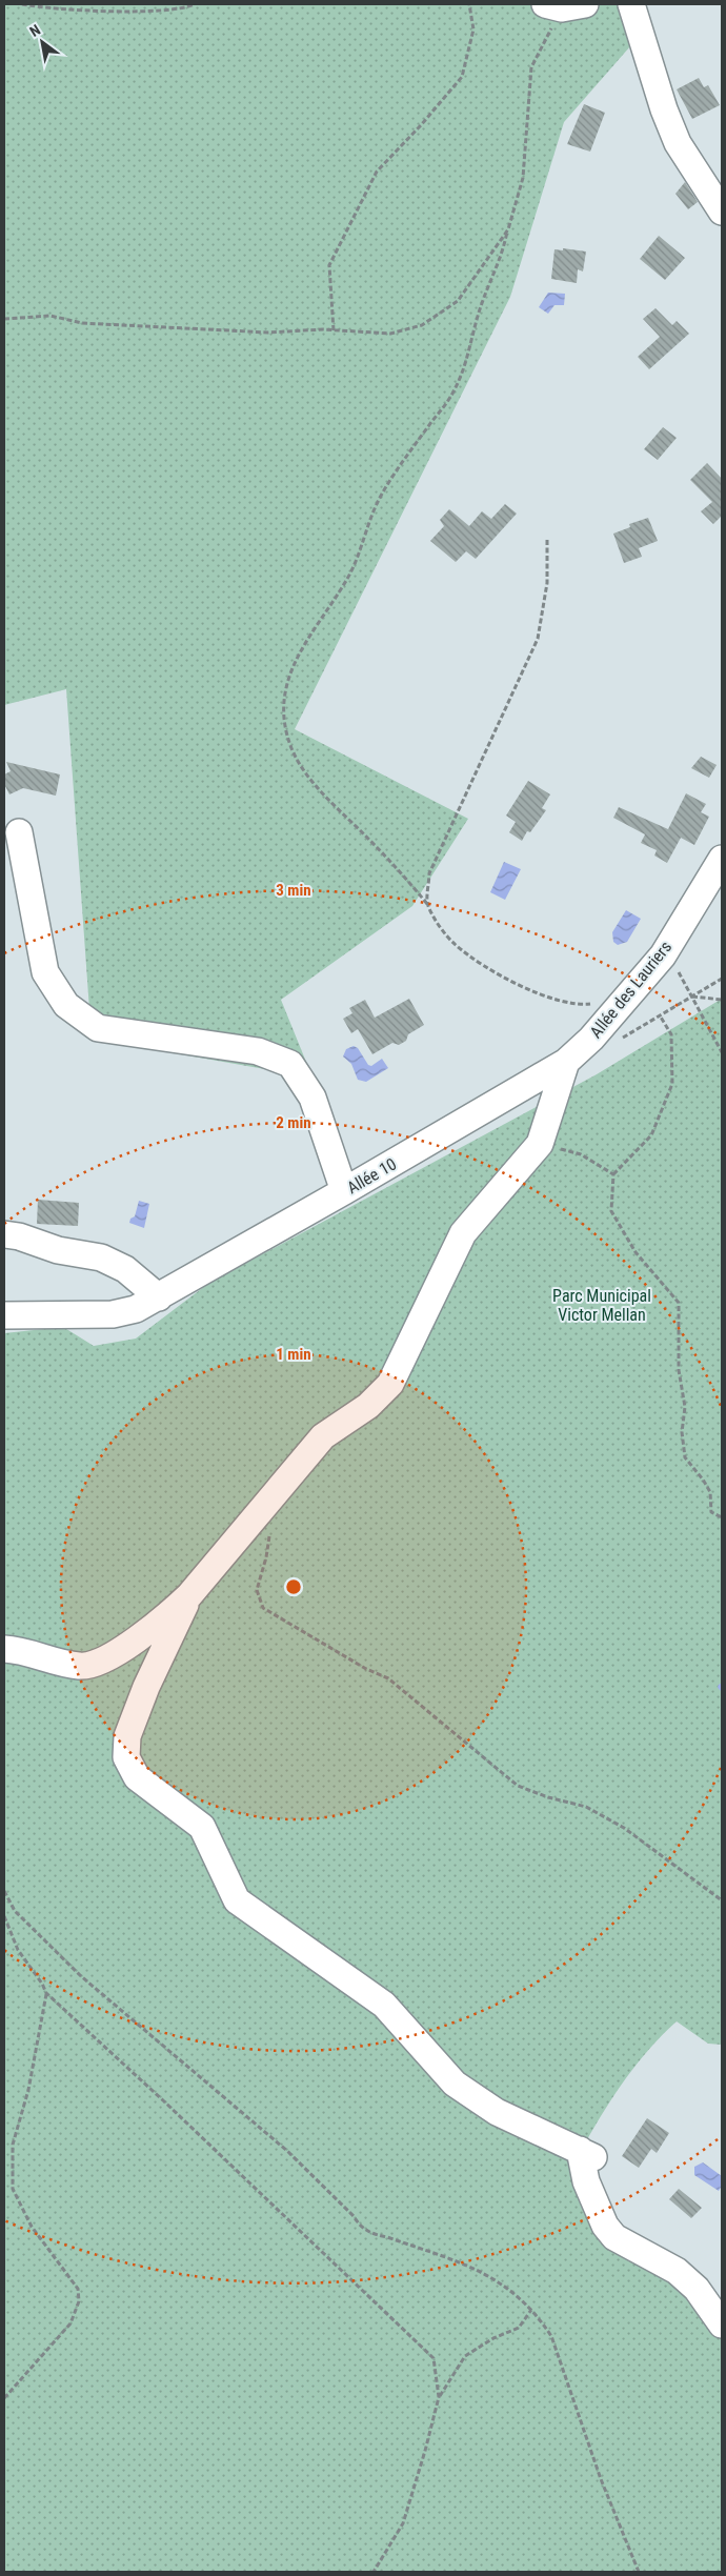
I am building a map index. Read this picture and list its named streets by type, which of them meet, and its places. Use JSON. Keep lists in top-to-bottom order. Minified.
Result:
{"streets":{"street":["Allée des Lauriers","Allée 10"]},"crossings":[["Allée des Lauriers","Allée 10"]],"parks":["Parc Municipal Victor Mellan"],"north":"top left","rings":["3 min","2 min","1 min"]}
